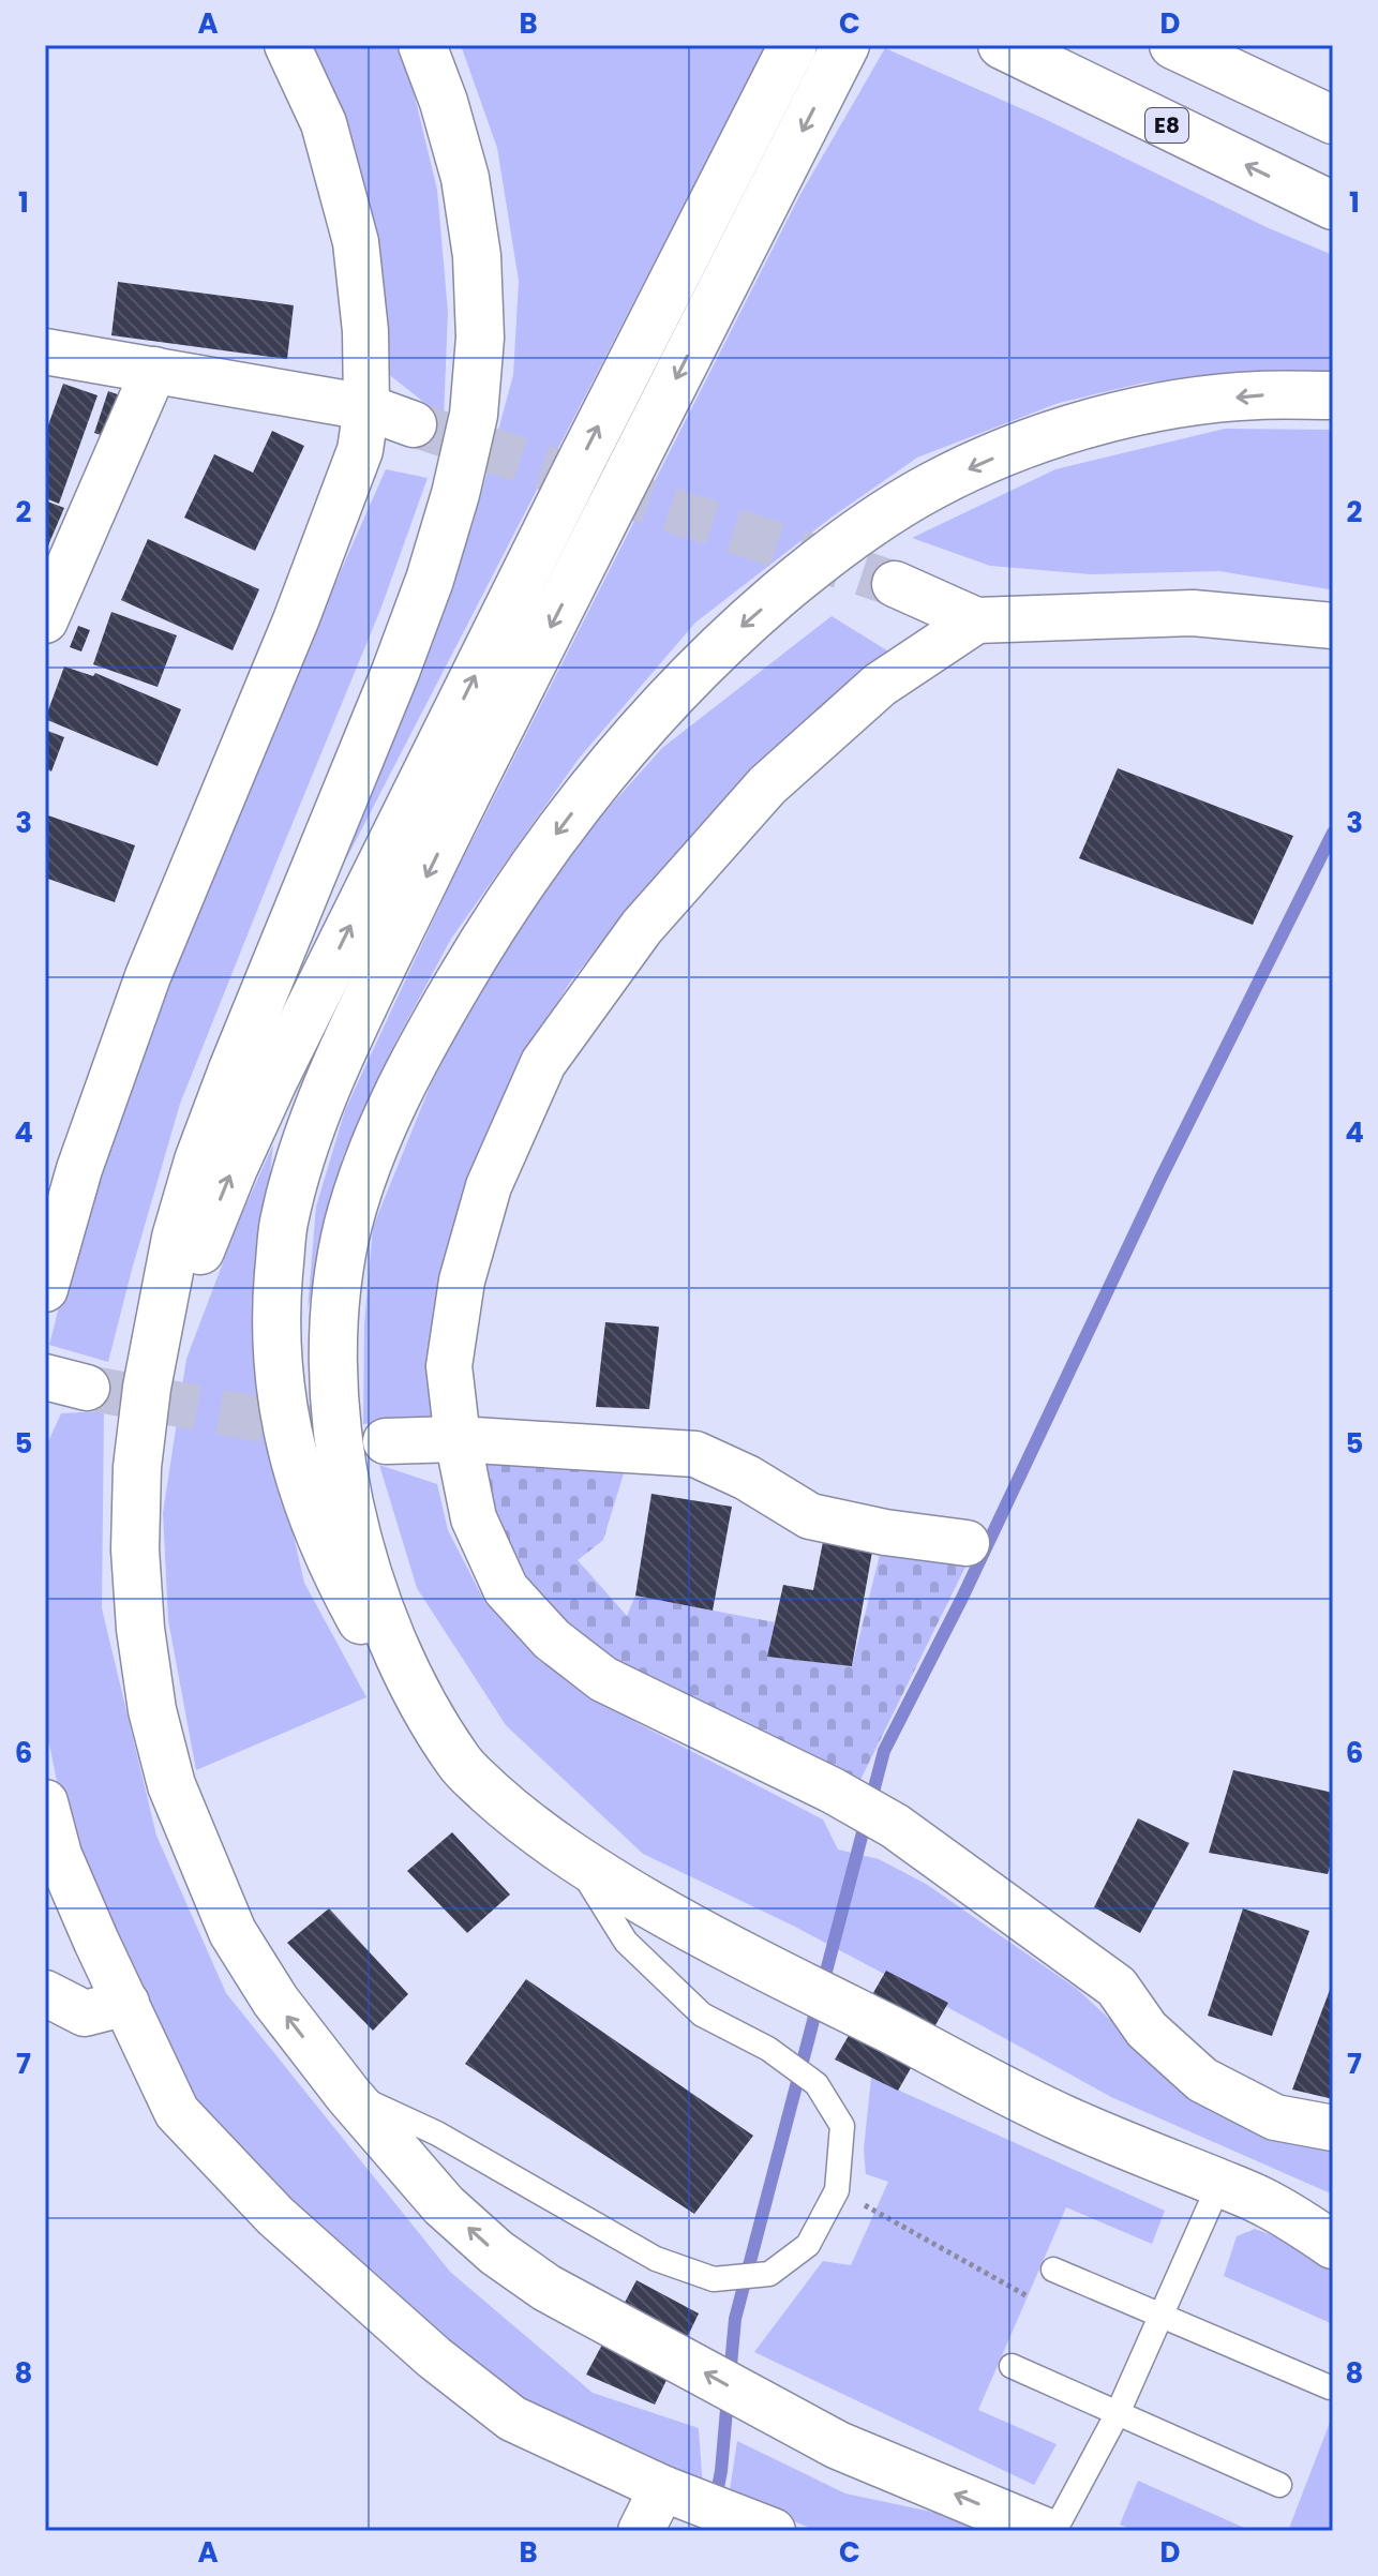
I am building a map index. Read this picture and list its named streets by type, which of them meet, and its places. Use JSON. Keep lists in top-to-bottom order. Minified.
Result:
{"streets":{"highway":["E8"]},"grid":{"columns":["A","B","C","D"],"rows":["1","2","3","4","5","6","7","8"]}}
